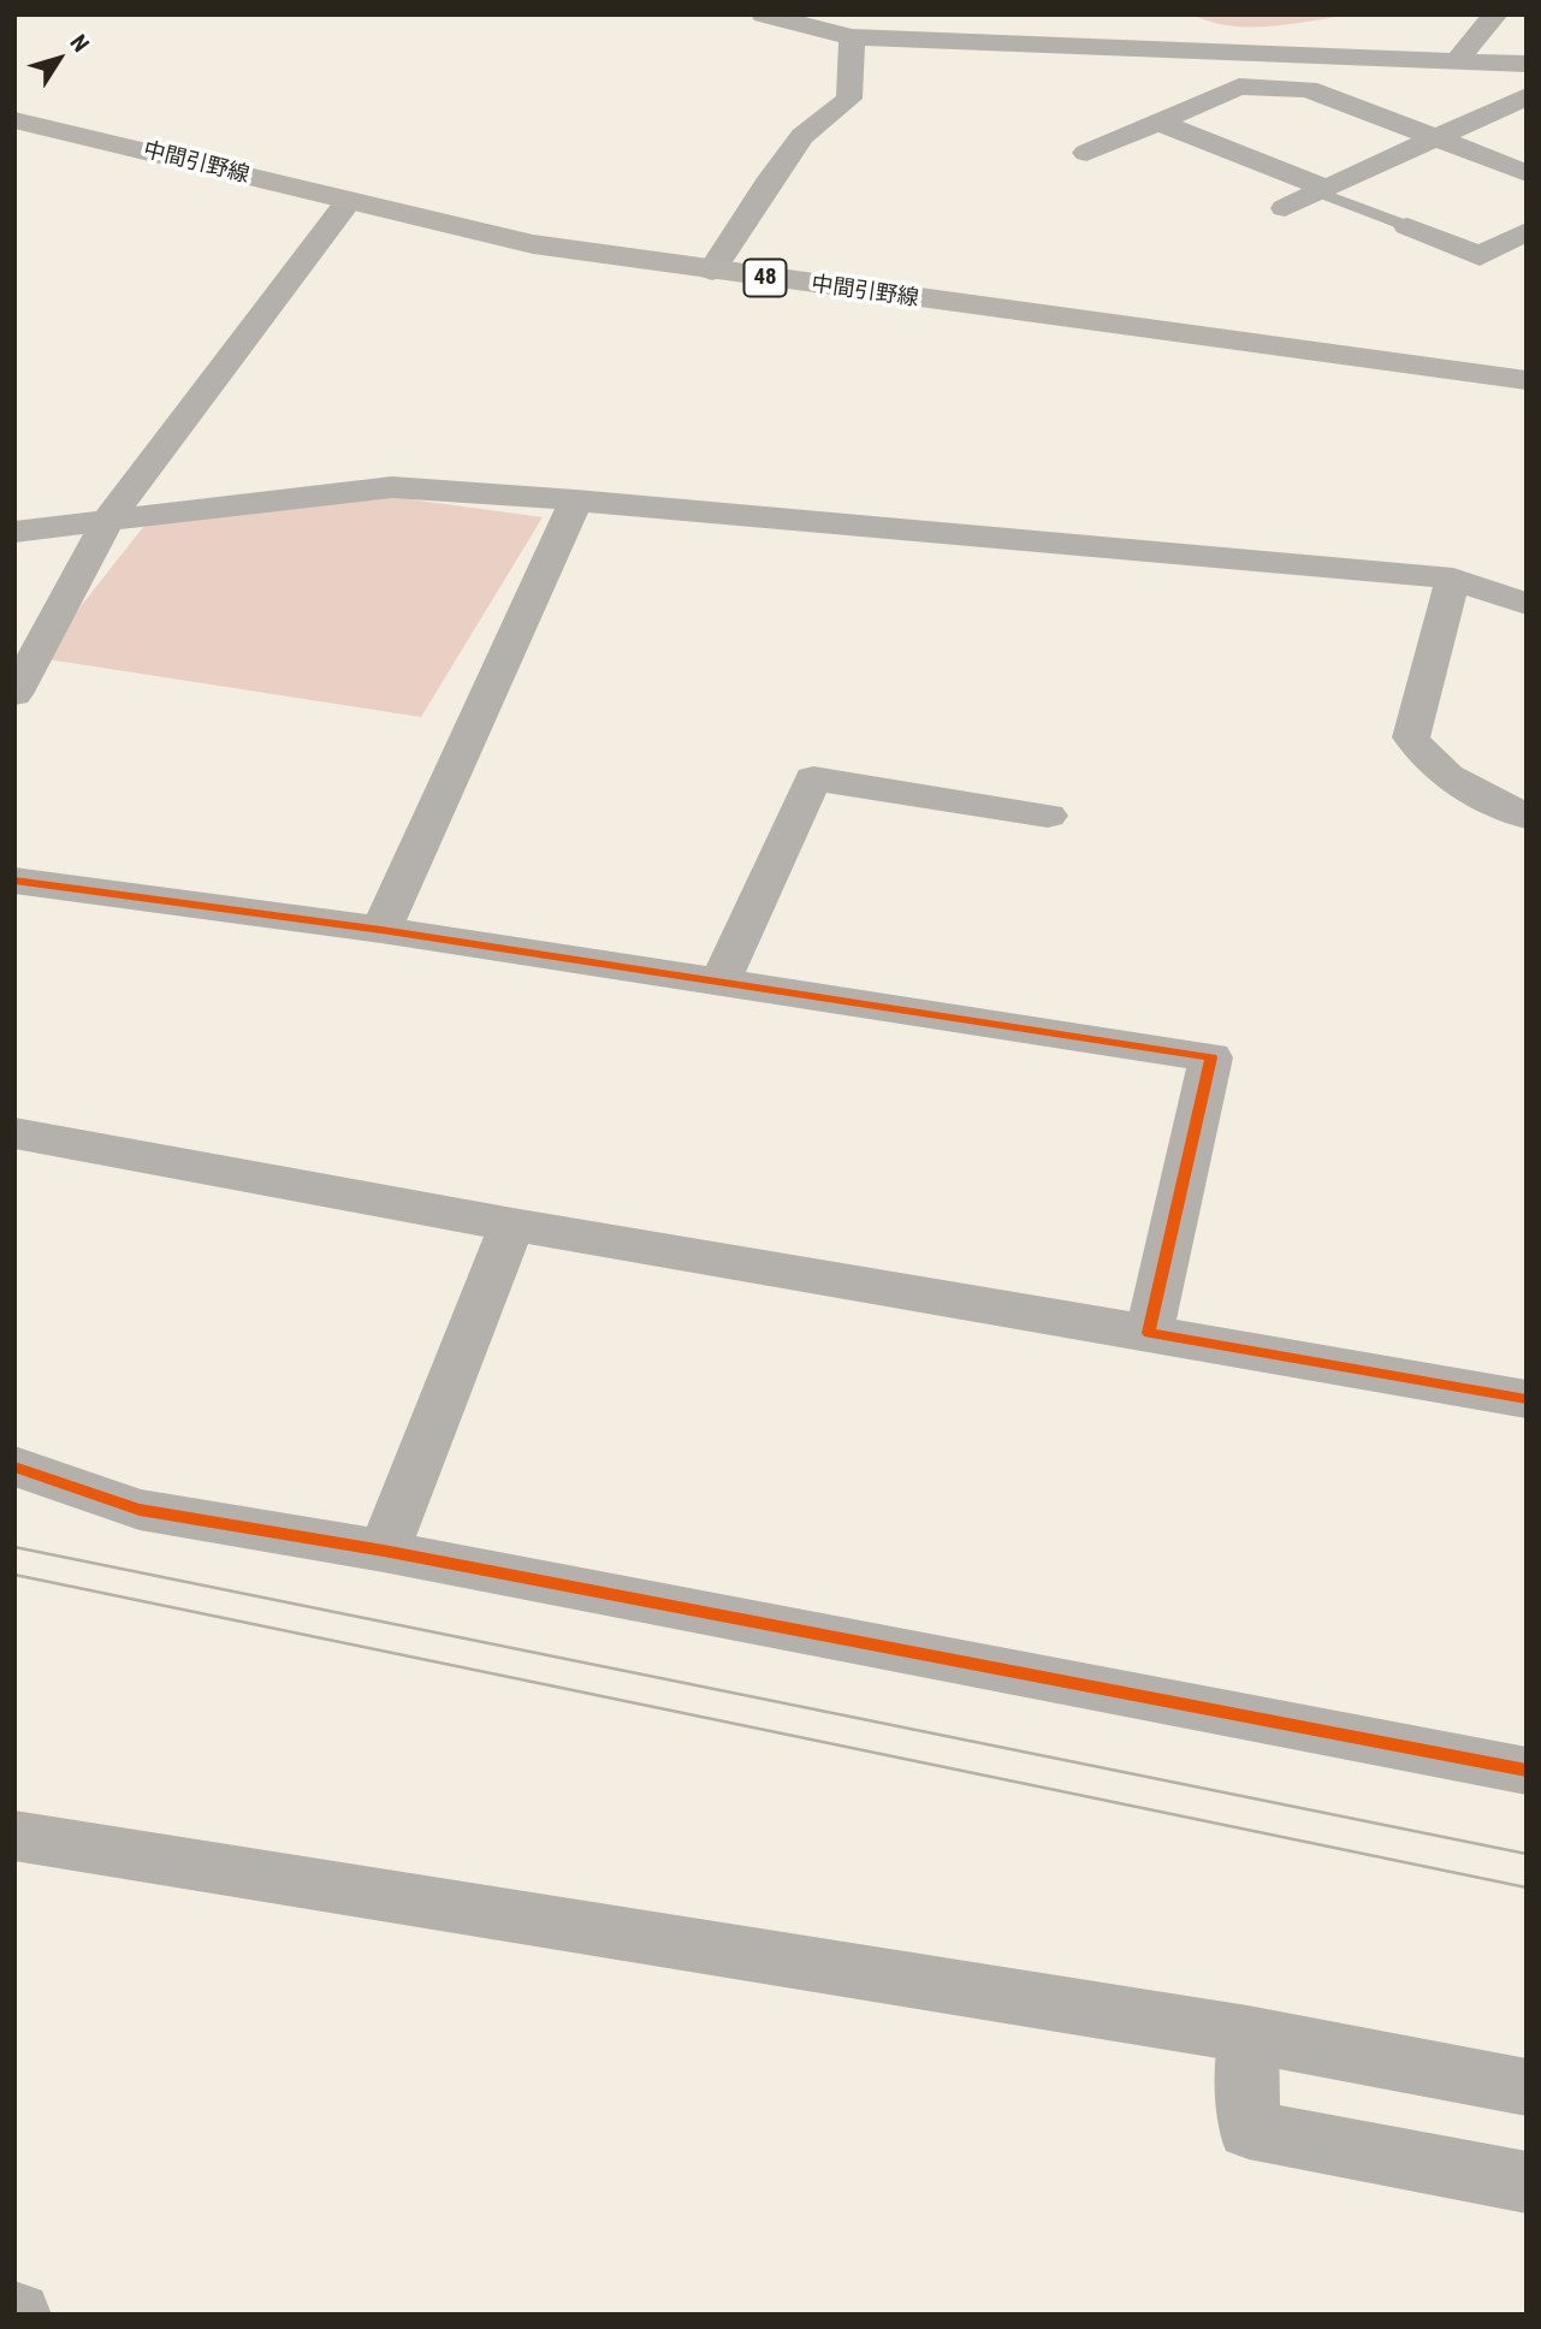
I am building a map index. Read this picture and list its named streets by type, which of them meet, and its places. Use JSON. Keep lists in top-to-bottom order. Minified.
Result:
{"streets":{"main road":["中間引野線","48"]},"north":"top right"}
